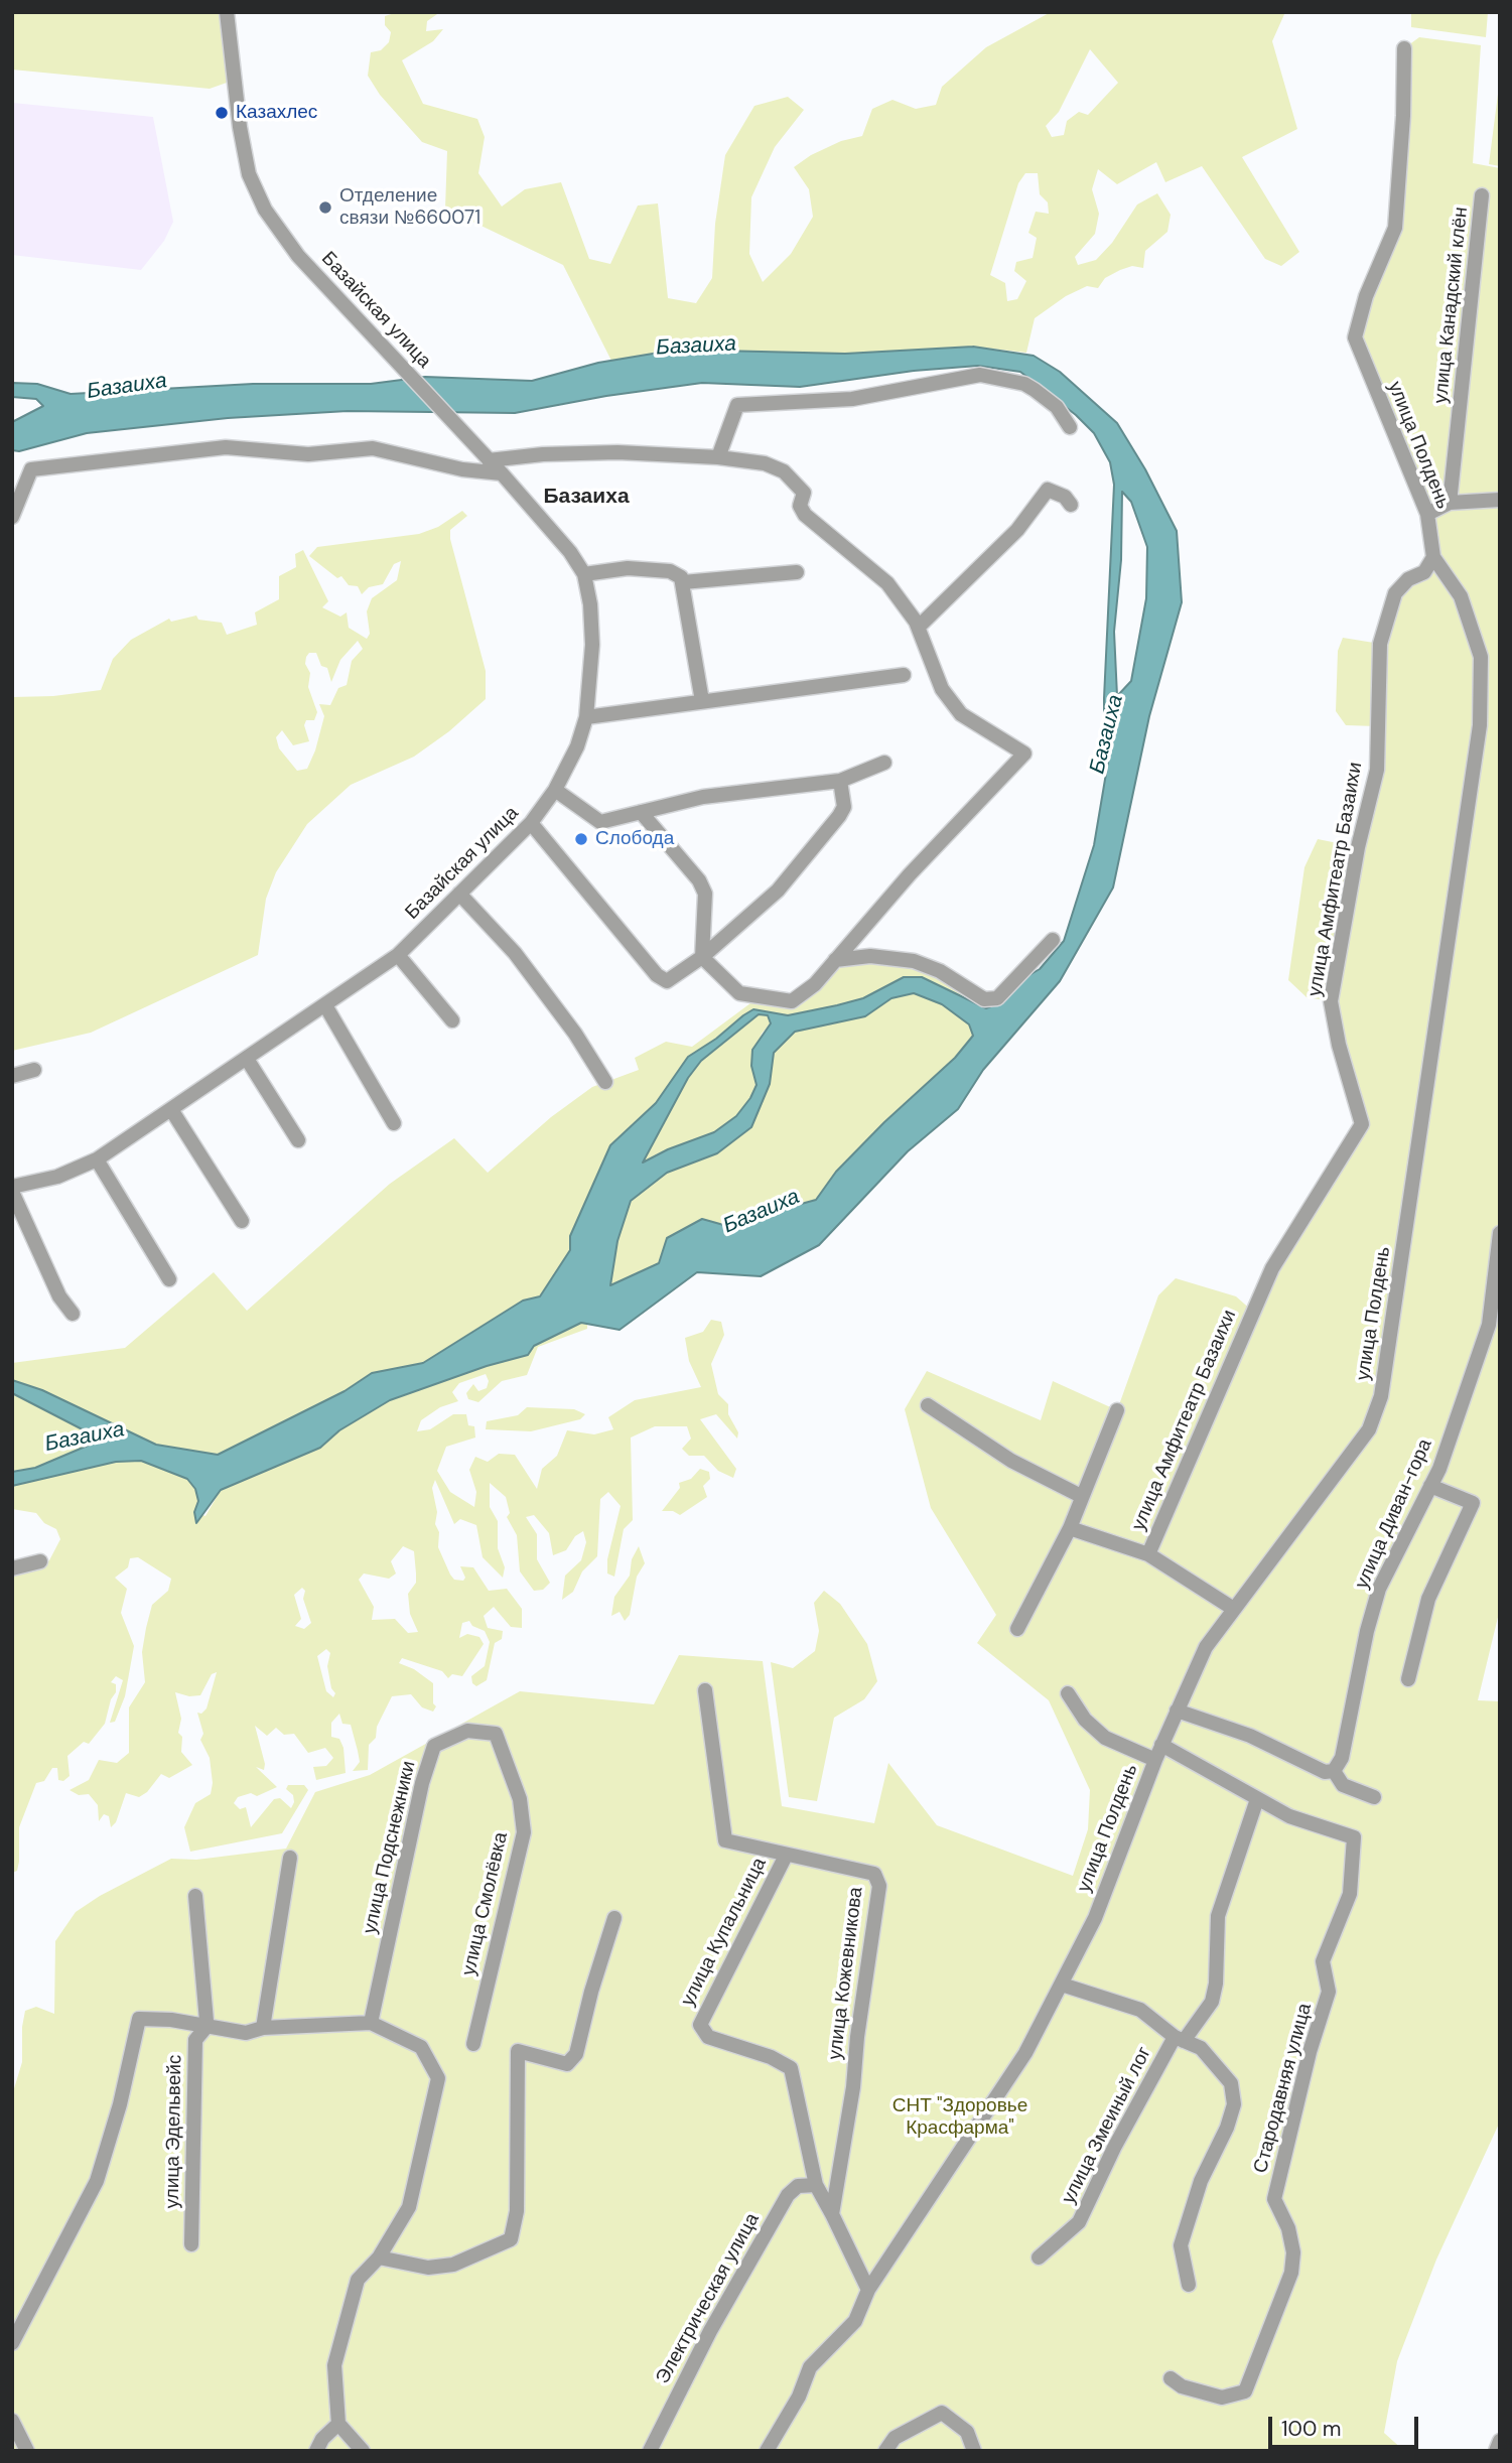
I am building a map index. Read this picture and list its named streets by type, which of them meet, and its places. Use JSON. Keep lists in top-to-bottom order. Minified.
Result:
{"streets":{"street":["улица Канадский клён","Базайская улица","улица Полдень","улица Амфитеатр Базаихи","улица Диван-гора","улица Подснежники","улица Смолёвка","улица Купальница","улица Кожевникова","Стародавняя улица","улица Змеиный лог","улица Эдельвейс","Электрическая улица"]},"crossings":[["улица Полдень","улица Амфитеатр Базаихи"],["улица Полдень","Стародавняя улица"],["улица Подснежники","улица Смолёвка"],["улица Купальница","улица Кожевникова"],["улица Купальница","Электрическая улица"],["Стародавняя улица","улица Змеиный лог"]],"districts":["Базаиха"],"water":["Базаиха"],"parks":["СНТ \"Здоровье Красфарма\""],"places":["Казахлес","Отделение связи №660071","Слобода"],"scale_bar":"100 m"}
